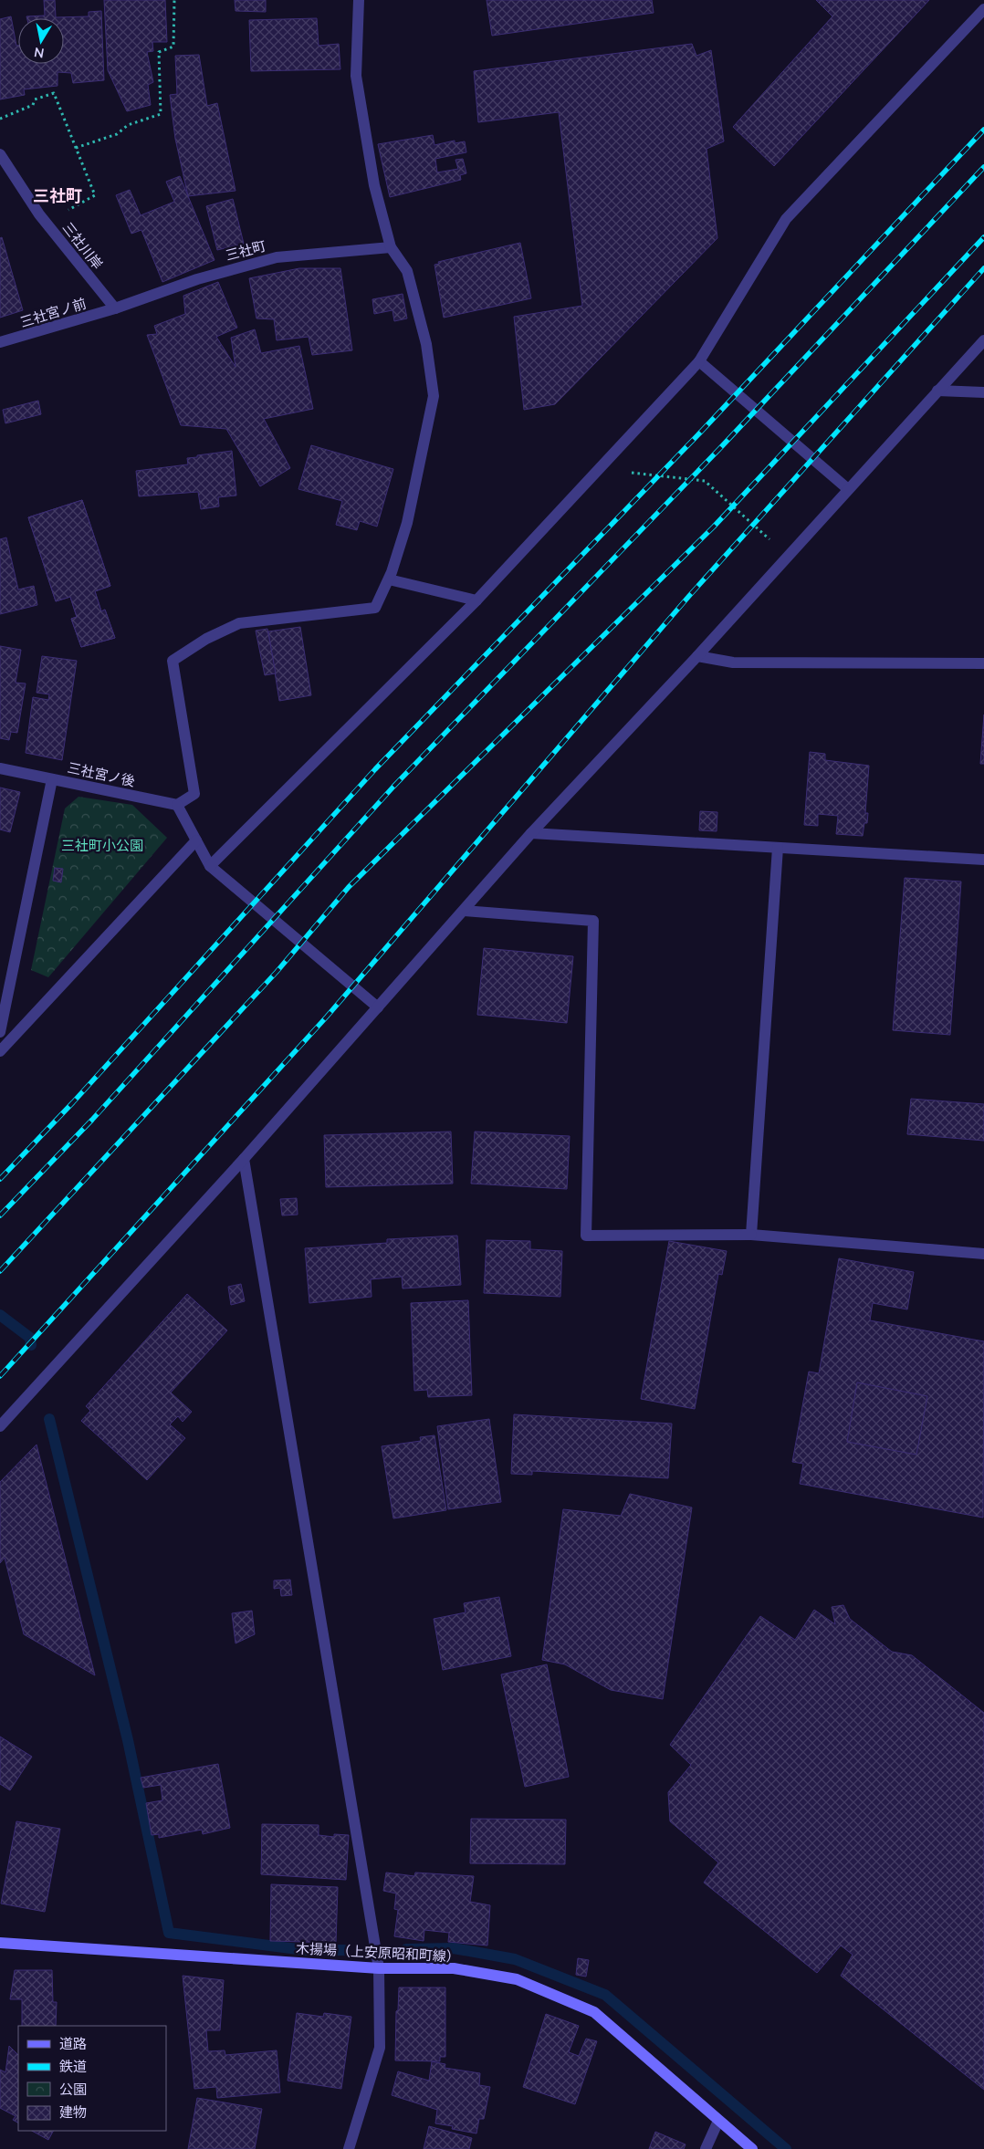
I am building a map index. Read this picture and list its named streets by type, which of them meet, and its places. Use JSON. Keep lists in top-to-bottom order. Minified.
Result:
{"streets":{"main road":["木揚場（上安原昭和町線）"],"street":["三社川岸","三社町","三社宮ノ前","三社宮ノ後"]},"crossings":[["三社川岸","三社町"],["三社川岸","三社宮ノ前"],["三社町","三社宮ノ前"]],"districts":["三社町"],"parks":["三社町小公園"],"legend":["道路","鉄道","公園","建物"],"north":"bottom"}
